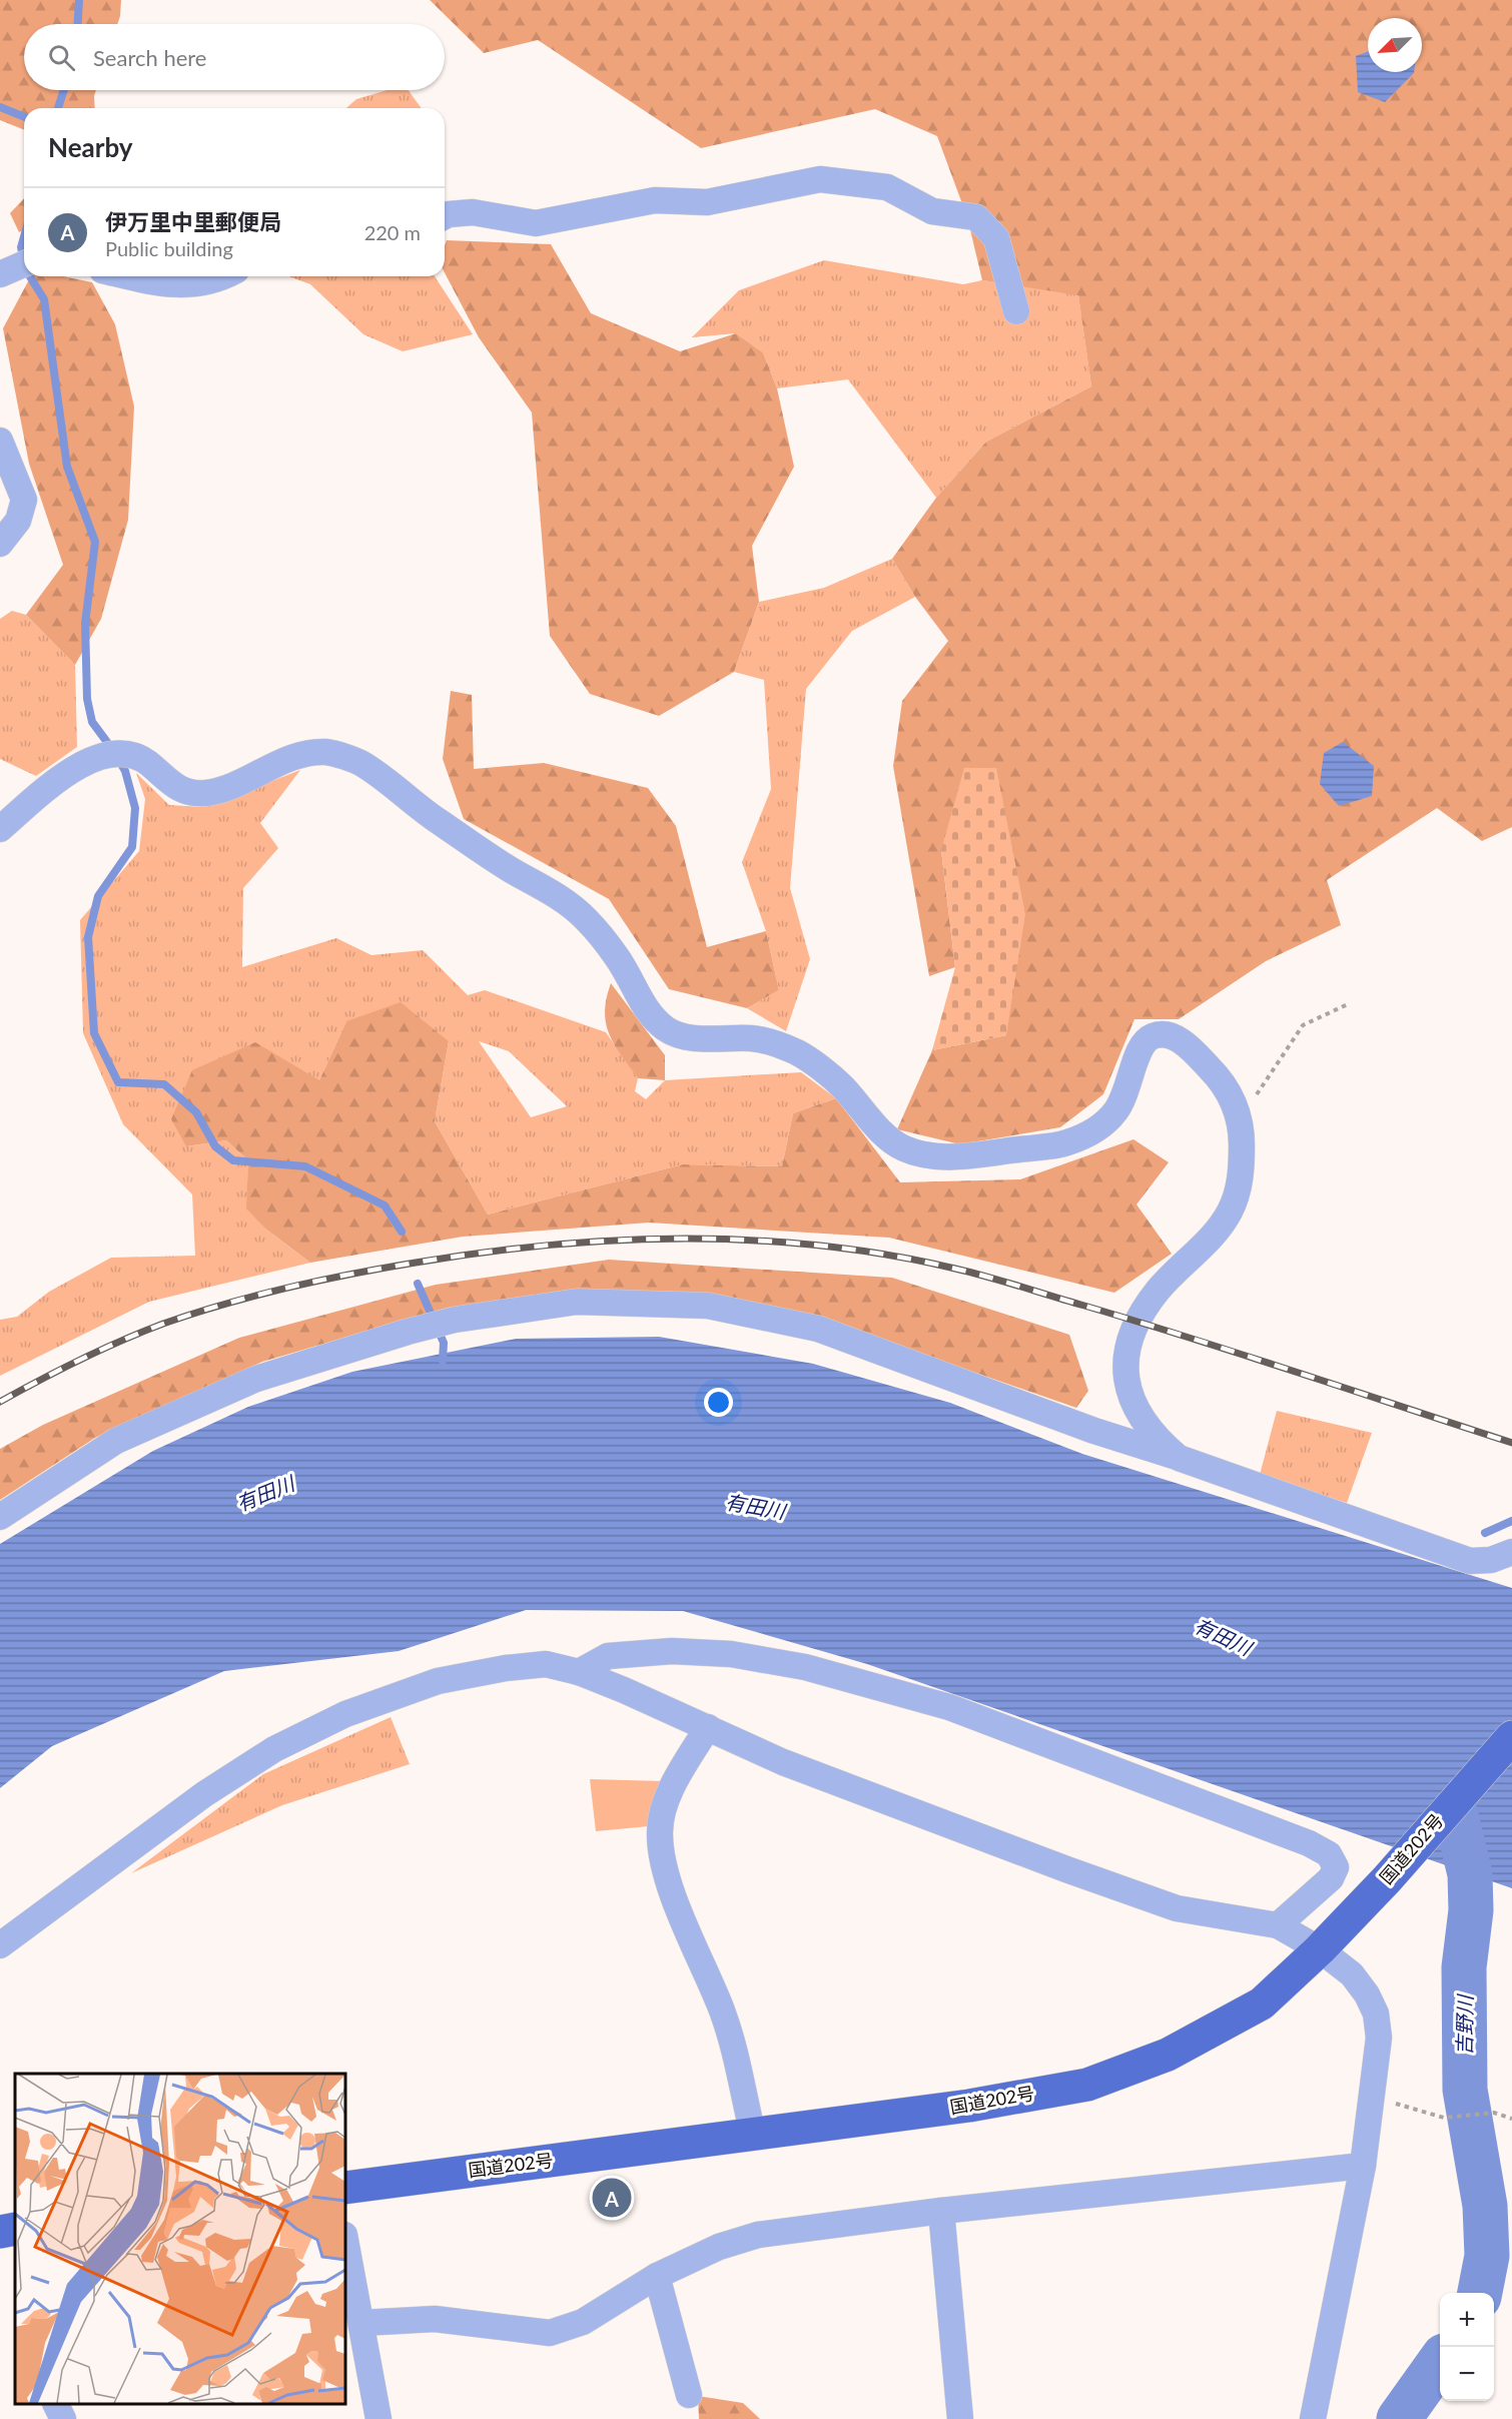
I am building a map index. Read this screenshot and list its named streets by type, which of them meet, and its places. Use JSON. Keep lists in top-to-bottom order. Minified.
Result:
{"streets":{"highway":["国道202号"]},"water":["有田川","吉野川"],"north":"bottom left","page":{"search":"Search here","heading":"Nearby","list":[{"mark":"A","name":"伊万里中里郵便局","note":"Public building","value":"220 m"}],"pins":"A","map_buttons":["+","−"]}}
